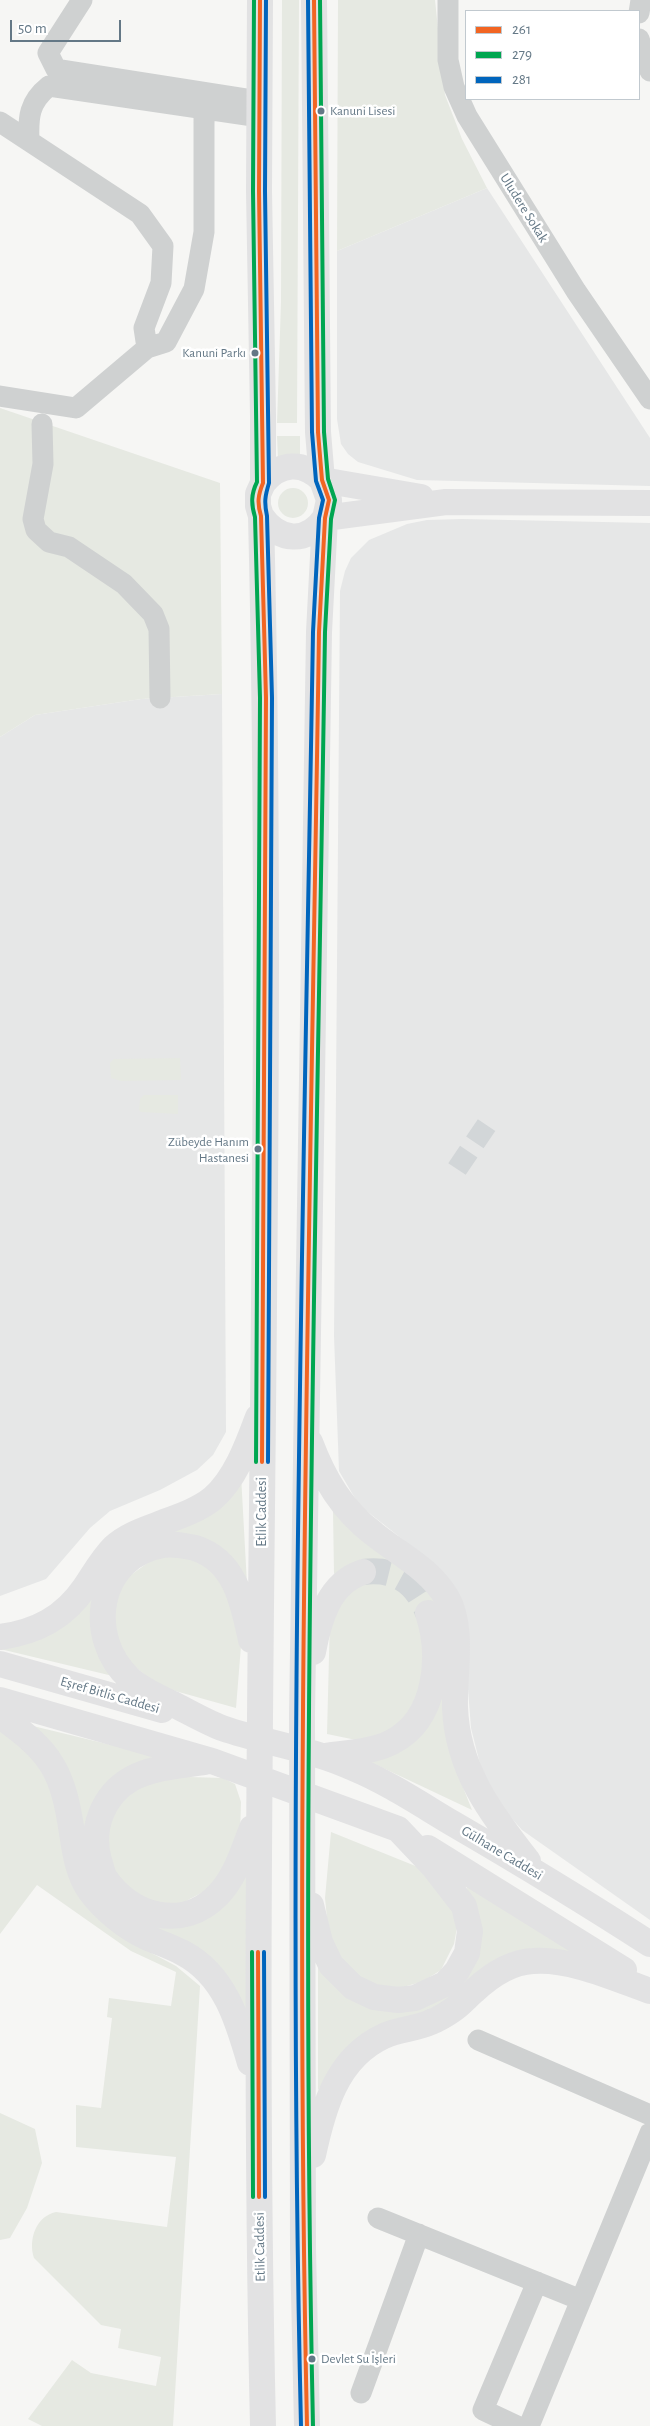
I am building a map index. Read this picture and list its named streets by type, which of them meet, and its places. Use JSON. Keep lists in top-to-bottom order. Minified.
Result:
{"streets":{"main road":["Etlik Caddesi","Eşref Bitlis Caddesi","Gülhane Caddesi"],"street":["Uludere Sokak"]},"places":["Kanuni Lisesi","Kanuni Parkı","Zübeyde Hanım Hastanesi","Devlet Su İşleri"],"lines":["transit line 261","transit line 279","transit line 281"],"legend":["261","279","281"],"scale_bar":"50 m"}
